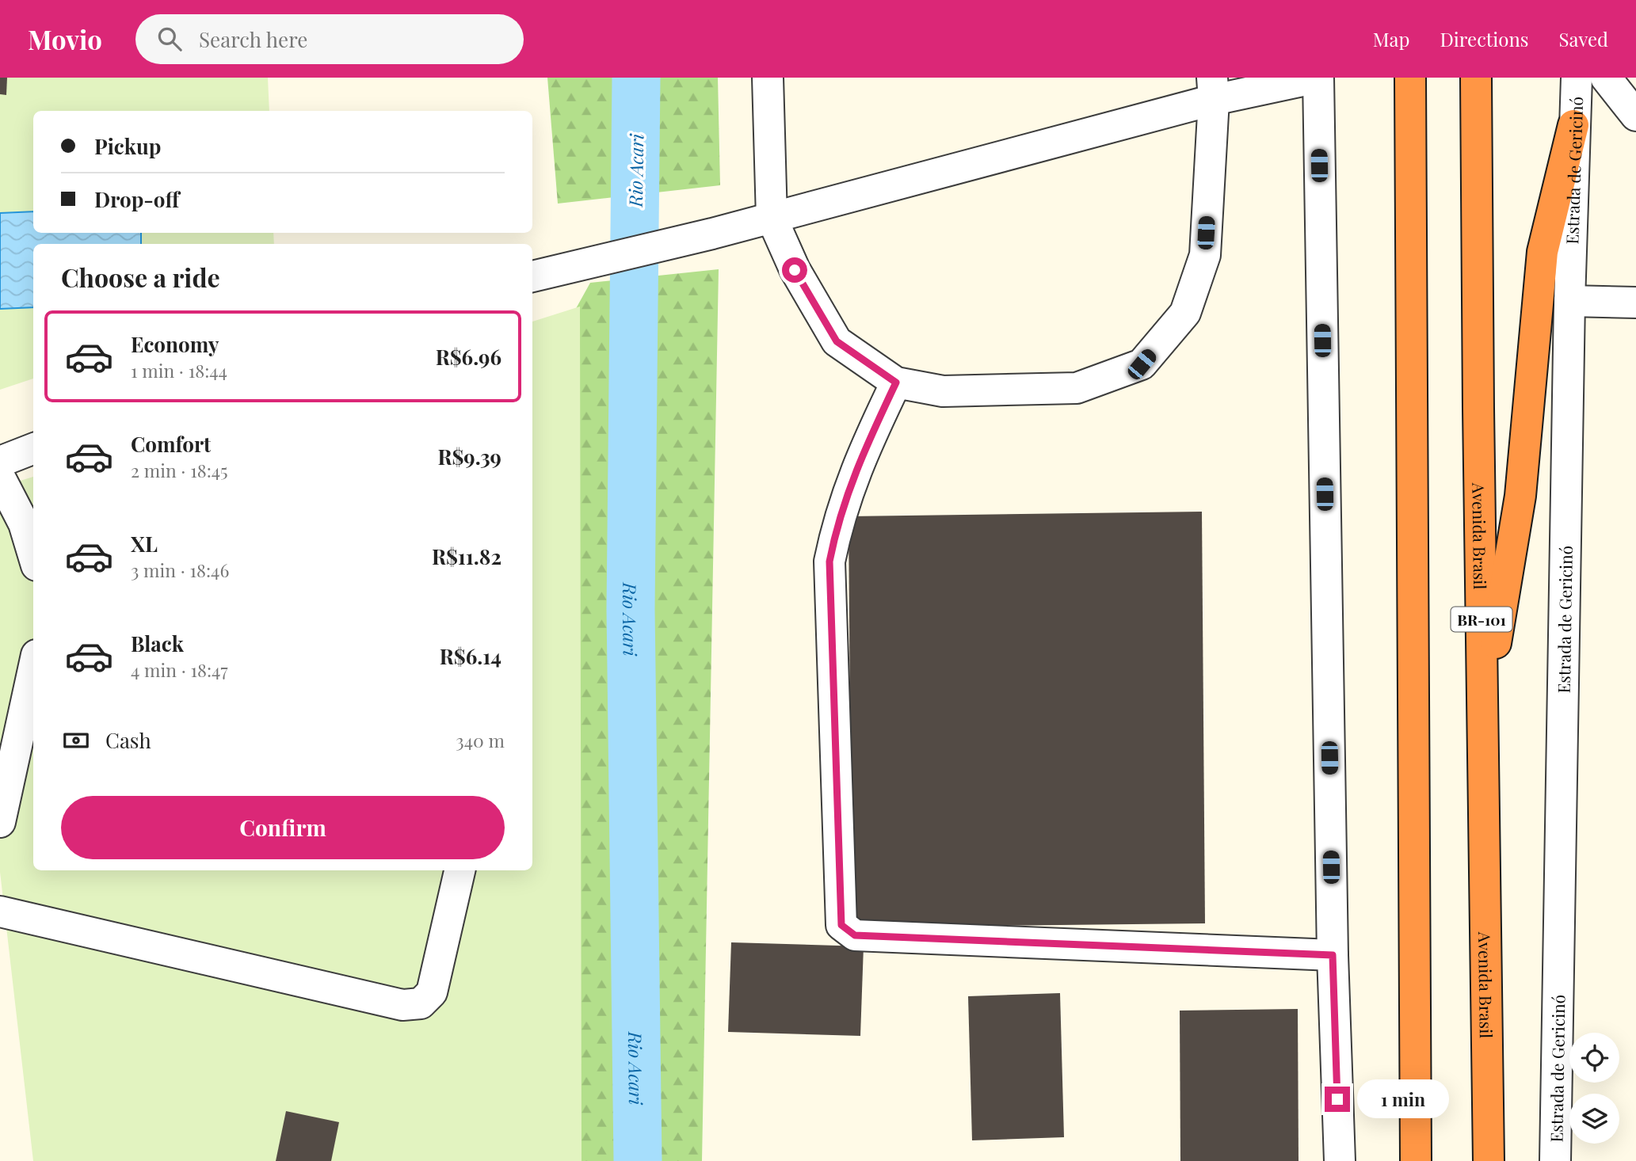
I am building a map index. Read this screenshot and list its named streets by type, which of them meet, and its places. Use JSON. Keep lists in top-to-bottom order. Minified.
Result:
{"streets":{"highway":["Avenida Brasil","BR-101"],"street":["Estrada de Gericinó"]},"water":["Rio Acari"],"page":{"header":"Movio","search":"Search here","nav":["Map","Directions","Saved"],"banner":["Pickup","Drop-off"],"heading":"Choose a ride","list":[{"name":"Economy","note":"1 min · 18:44","value":"R$6.96"},{"name":"Comfort","note":"2 min · 18:45","value":"R$9.39"},{"name":"XL","note":"3 min · 18:46","value":"R$11.82"},{"name":"Black","note":"4 min · 18:47","value":"R$6.14"}],"pay":["Cash","340 m"],"buttons":"Confirm","bubble":"1 min"}}
